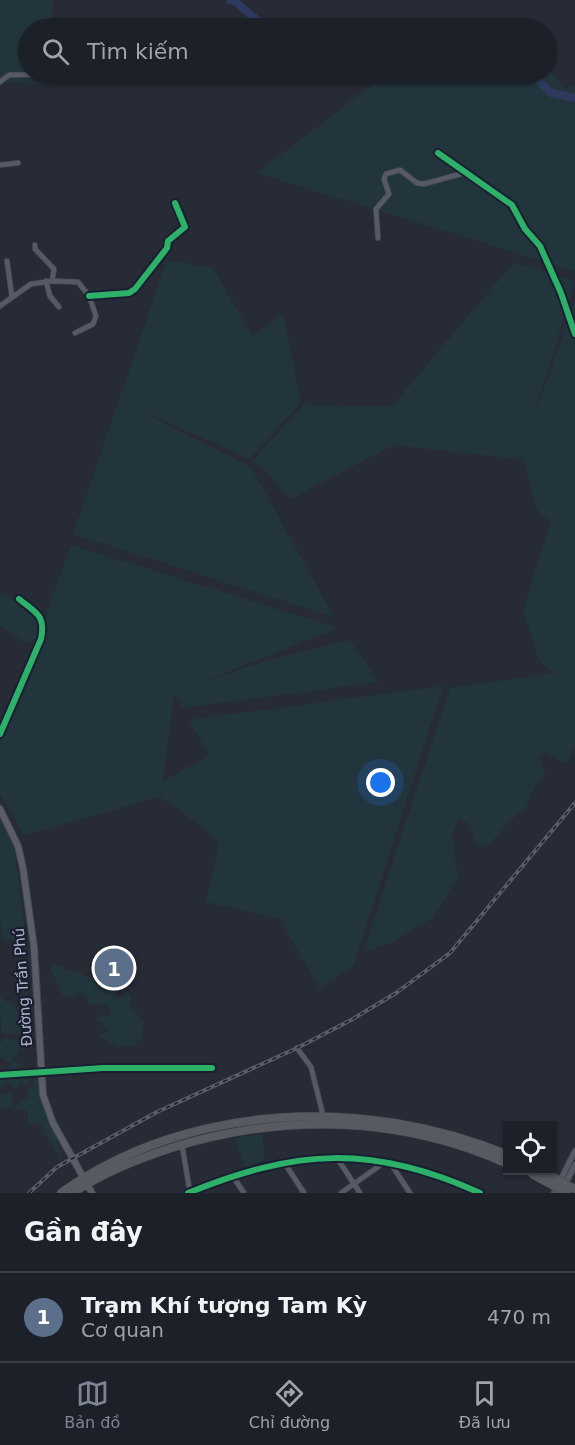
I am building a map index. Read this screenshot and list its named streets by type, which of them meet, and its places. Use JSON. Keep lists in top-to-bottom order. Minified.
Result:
{"streets":{"main road":["Đường Trần Phú"]},"page":{"search":"Tìm kiếm","pins":"1","heading":"Gần đây","list":[{"mark":"1","name":"Trạm Khí tượng Tam Kỳ","note":"Cơ quan","value":"470 m"}],"nav":["Bản đồ","Chỉ đường","Đã lưu"]}}
